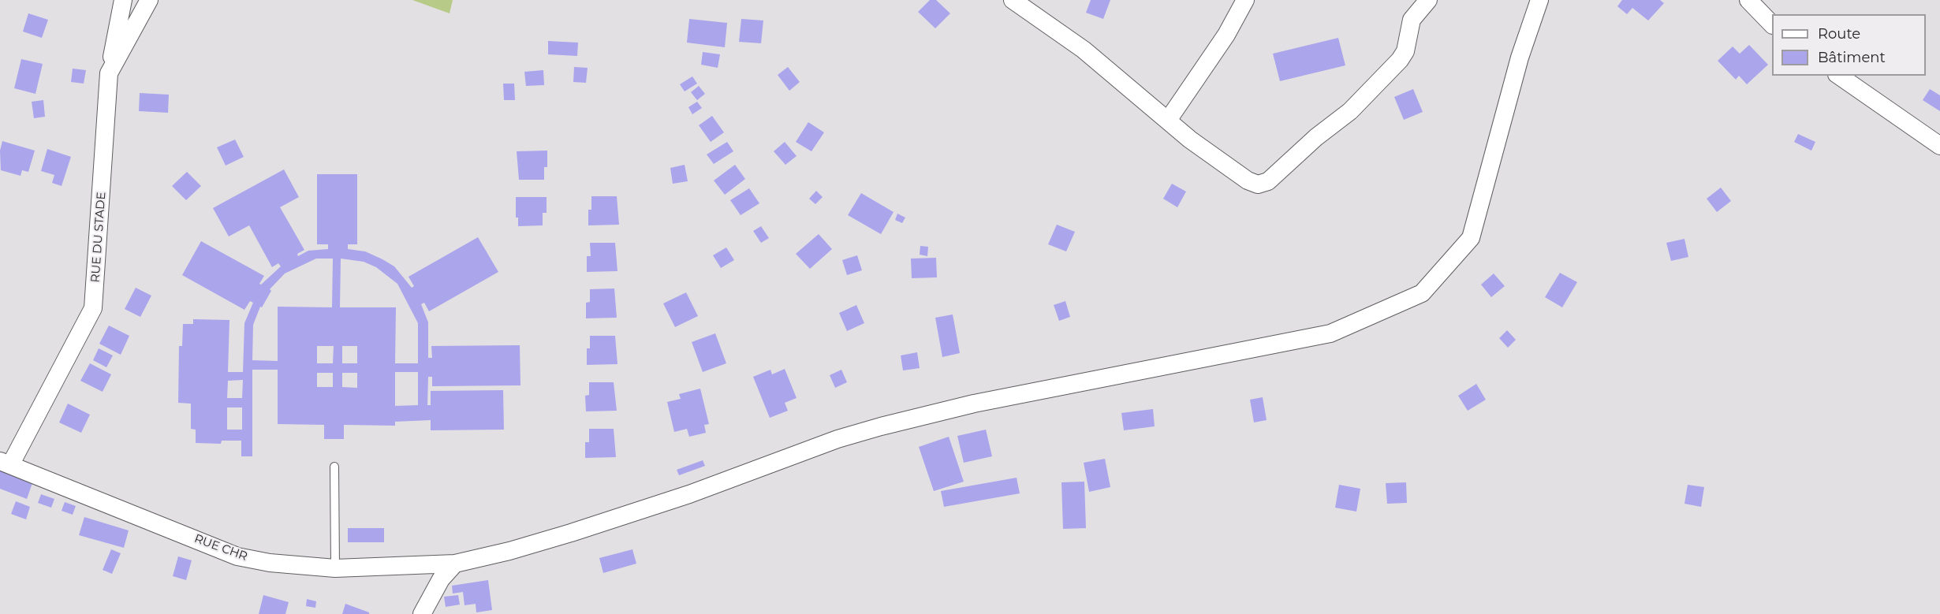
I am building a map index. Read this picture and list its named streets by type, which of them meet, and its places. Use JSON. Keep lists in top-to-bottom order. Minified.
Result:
{"streets":{"street":["RUE DU STADE","RUE CHR"]},"crossings":[["RUE DU STADE","RUE CHR"]],"legend":["Route","Bâtiment"]}
